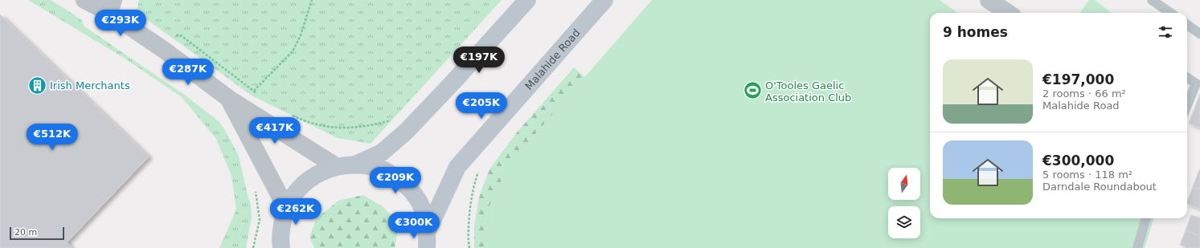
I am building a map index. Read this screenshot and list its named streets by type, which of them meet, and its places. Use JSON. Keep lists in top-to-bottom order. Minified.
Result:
{"streets":{"main road":["Malahide Road"]},"places":{"building":["Irish Merchants"],"sports":["O'Tooles Gaelic Association Club"]},"scale_bar":"20 m","north":"top","page":{"price":["€293K","€197K","€287K","€205K","€417K","€512K","€209K","€262K","€300K"],"heading":"9 homes","list":[{"name":"€197,000","note":"2 rooms · 66 m² · Malahide Road"},{"name":"€300,000","note":"5 rooms · 118 m² · Darndale Roundabout"}],"scale":"20 m"}}
